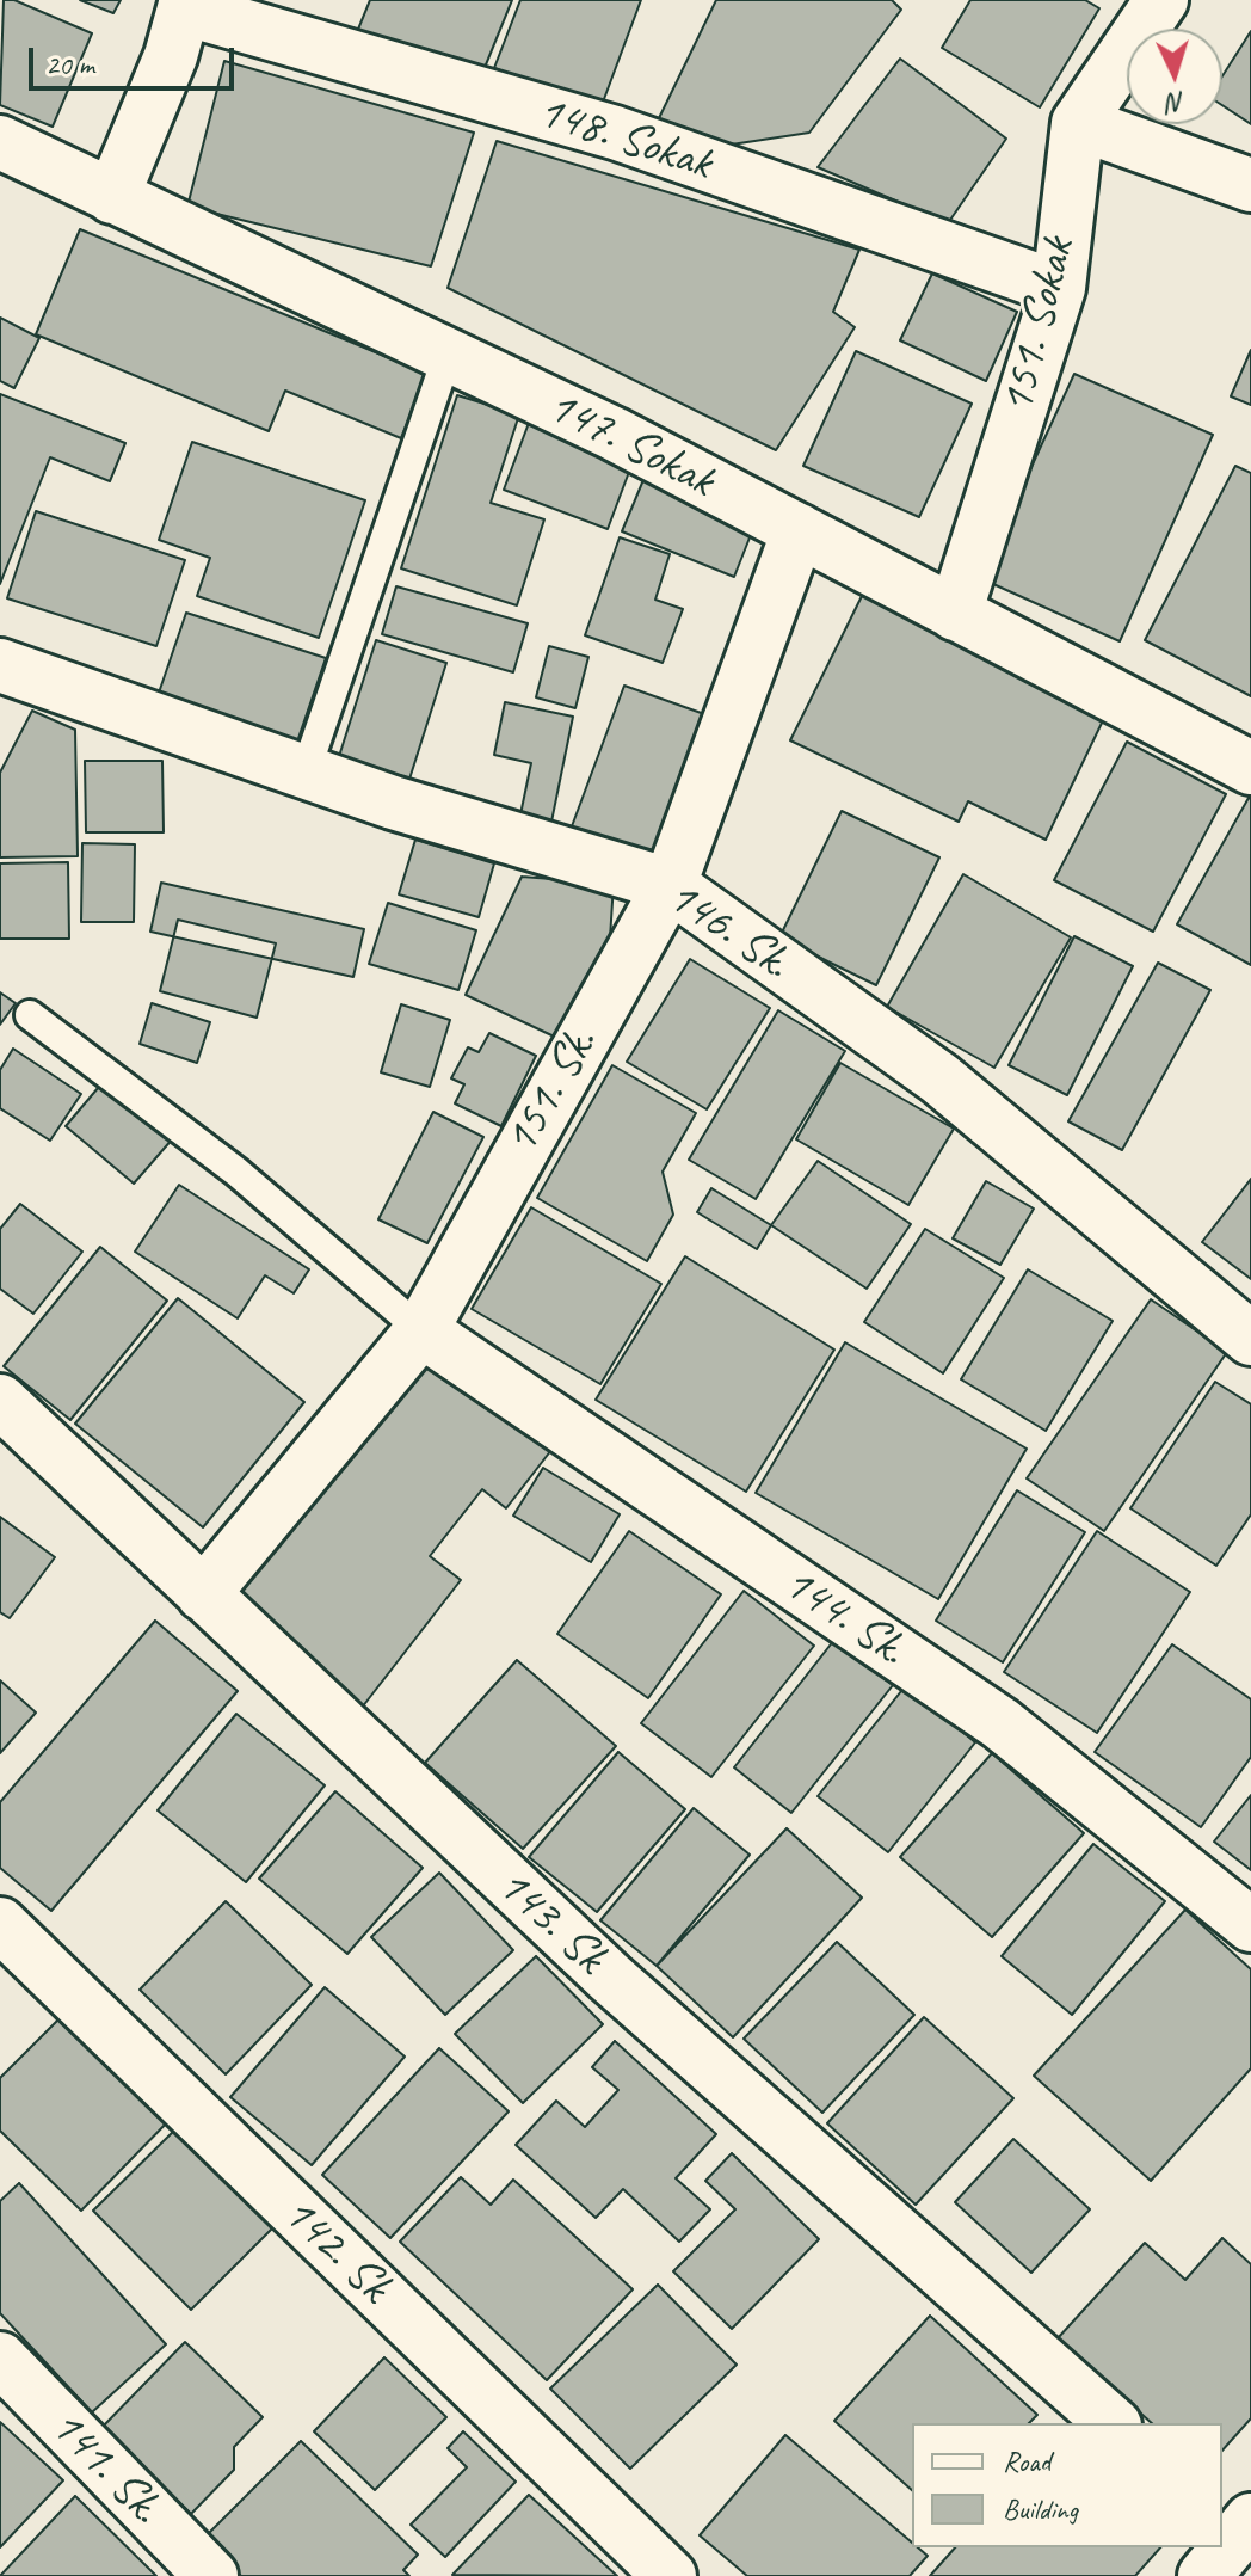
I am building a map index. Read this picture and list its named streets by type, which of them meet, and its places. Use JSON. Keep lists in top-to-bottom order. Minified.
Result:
{"streets":{"street":["148. Sokak","151. Sokak","147. Sokak","146. Sk.","151. Sk.","144. Sk.","143. Sk","142. Sk","141. Sk."]},"crossings":[["148. Sokak","151. Sokak"],["151. Sokak","147. Sokak"],["147. Sokak","151. Sk."],["146. Sk.","151. Sk."],["151. Sk.","144. Sk."],["151. Sk.","143. Sk"]],"legend":["Road","Building"],"scale_bar":"20 m","north":"bottom"}
